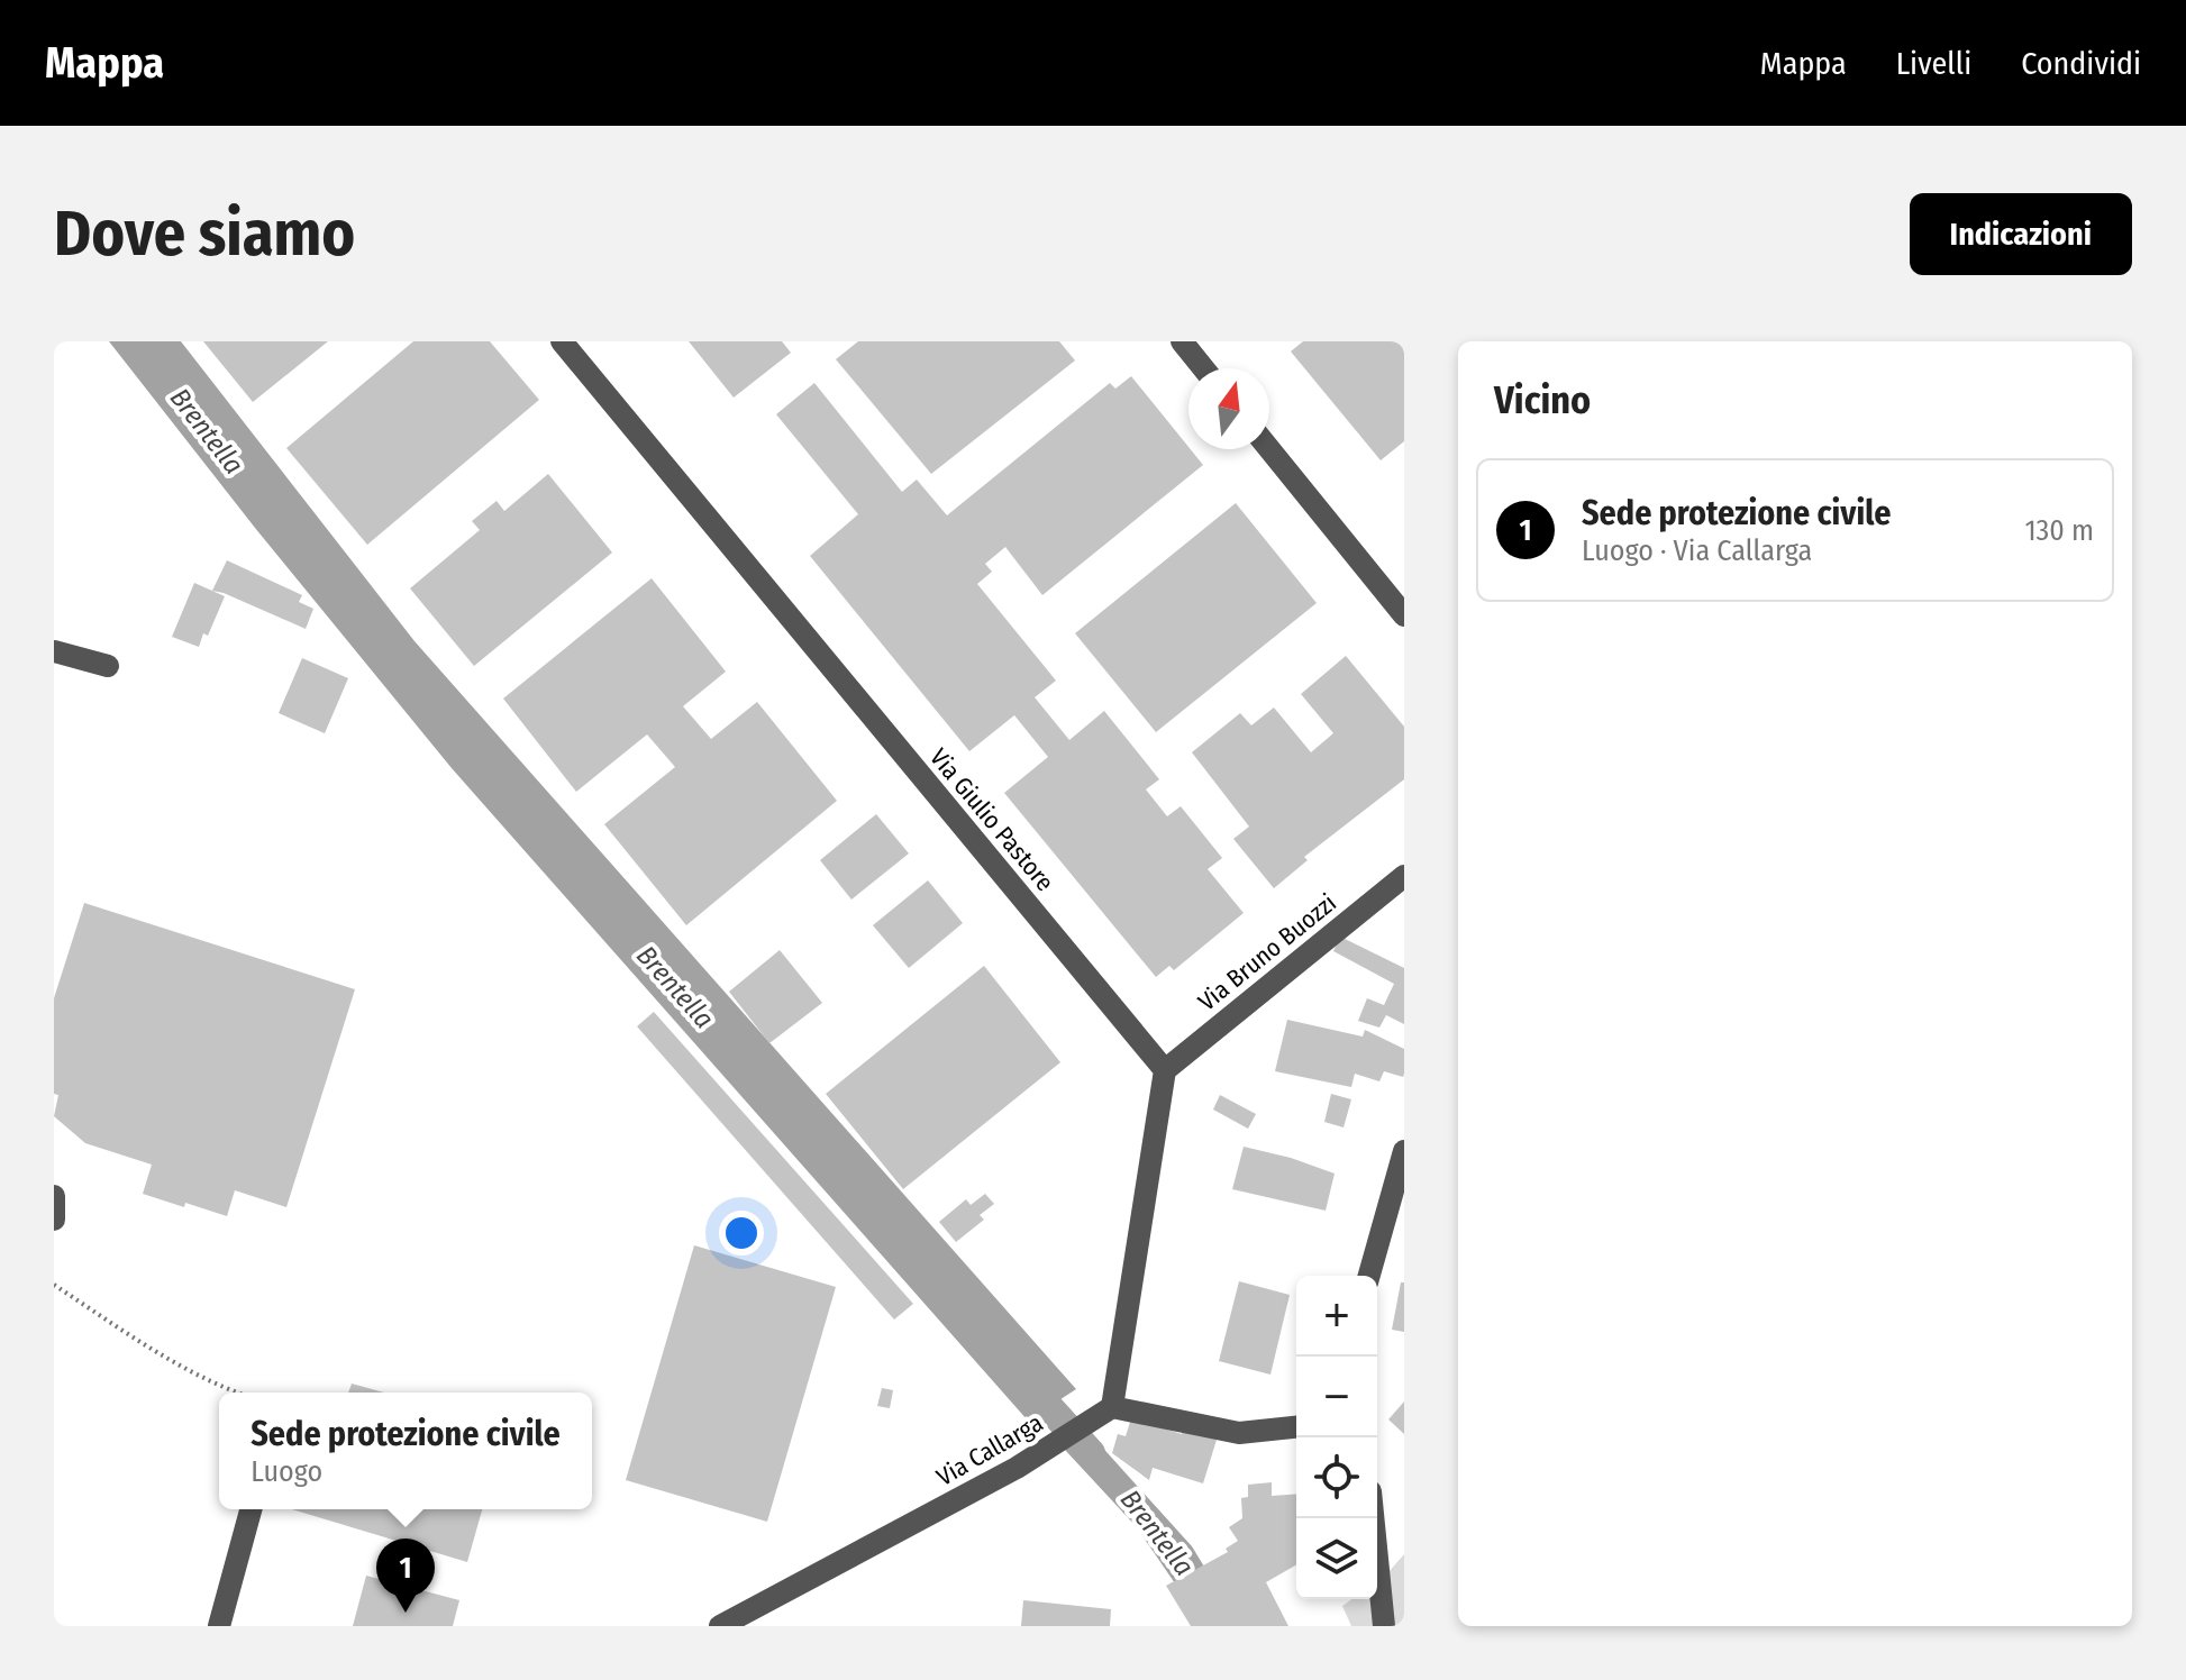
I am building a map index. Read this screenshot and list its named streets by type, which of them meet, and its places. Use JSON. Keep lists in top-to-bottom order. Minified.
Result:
{"streets":{"street":["Via Giulio Pastore","Via Bruno Buozzi","Via Callarga"]},"crossings":[["Via Giulio Pastore","Via Bruno Buozzi"]],"water":["Brentella"],"north":"top","page":{"header":"Mappa","nav":["Mappa","Livelli","Condividi"],"buttons":"Indicazioni","title":"Dove siamo","heading":"Vicino","list":[{"mark":"1","name":"Sede protezione civile","note":"Luogo · Via Callarga","value":"130 m"}],"map_buttons":["+","−"],"popup":["Sede protezione civile","Luogo"],"pins":"1"}}
